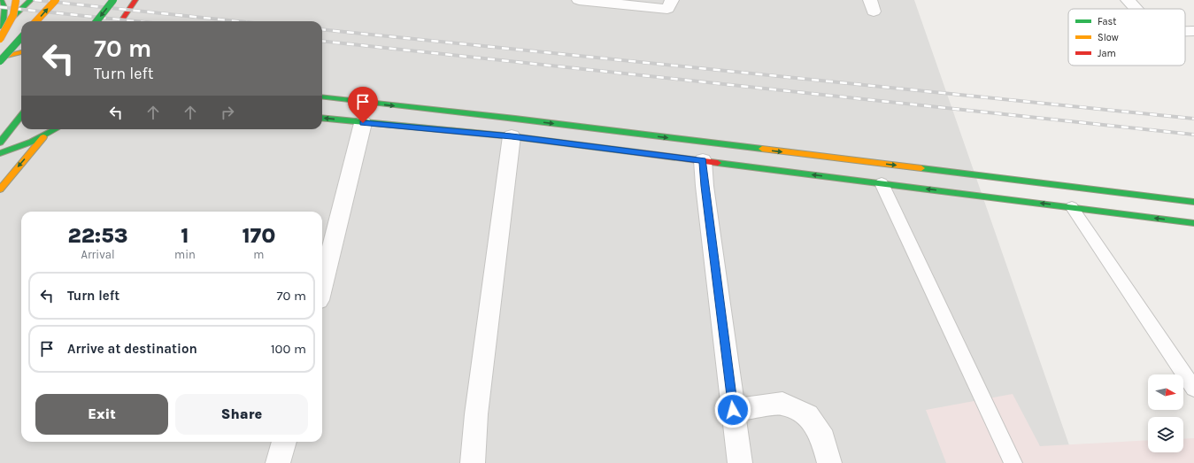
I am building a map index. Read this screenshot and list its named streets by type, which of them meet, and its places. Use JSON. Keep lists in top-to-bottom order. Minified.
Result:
{"legend":["Fast","Slow","Jam"],"north":"right","page":{"turn":["70 m","Turn left"],"eta":["22:53","Arrival","1","min","170","m"],"list":[{"name":"Turn left","value":"70 m"},{"name":"Arrive at destination","value":"100 m"}],"buttons":["Exit","Share"]}}
